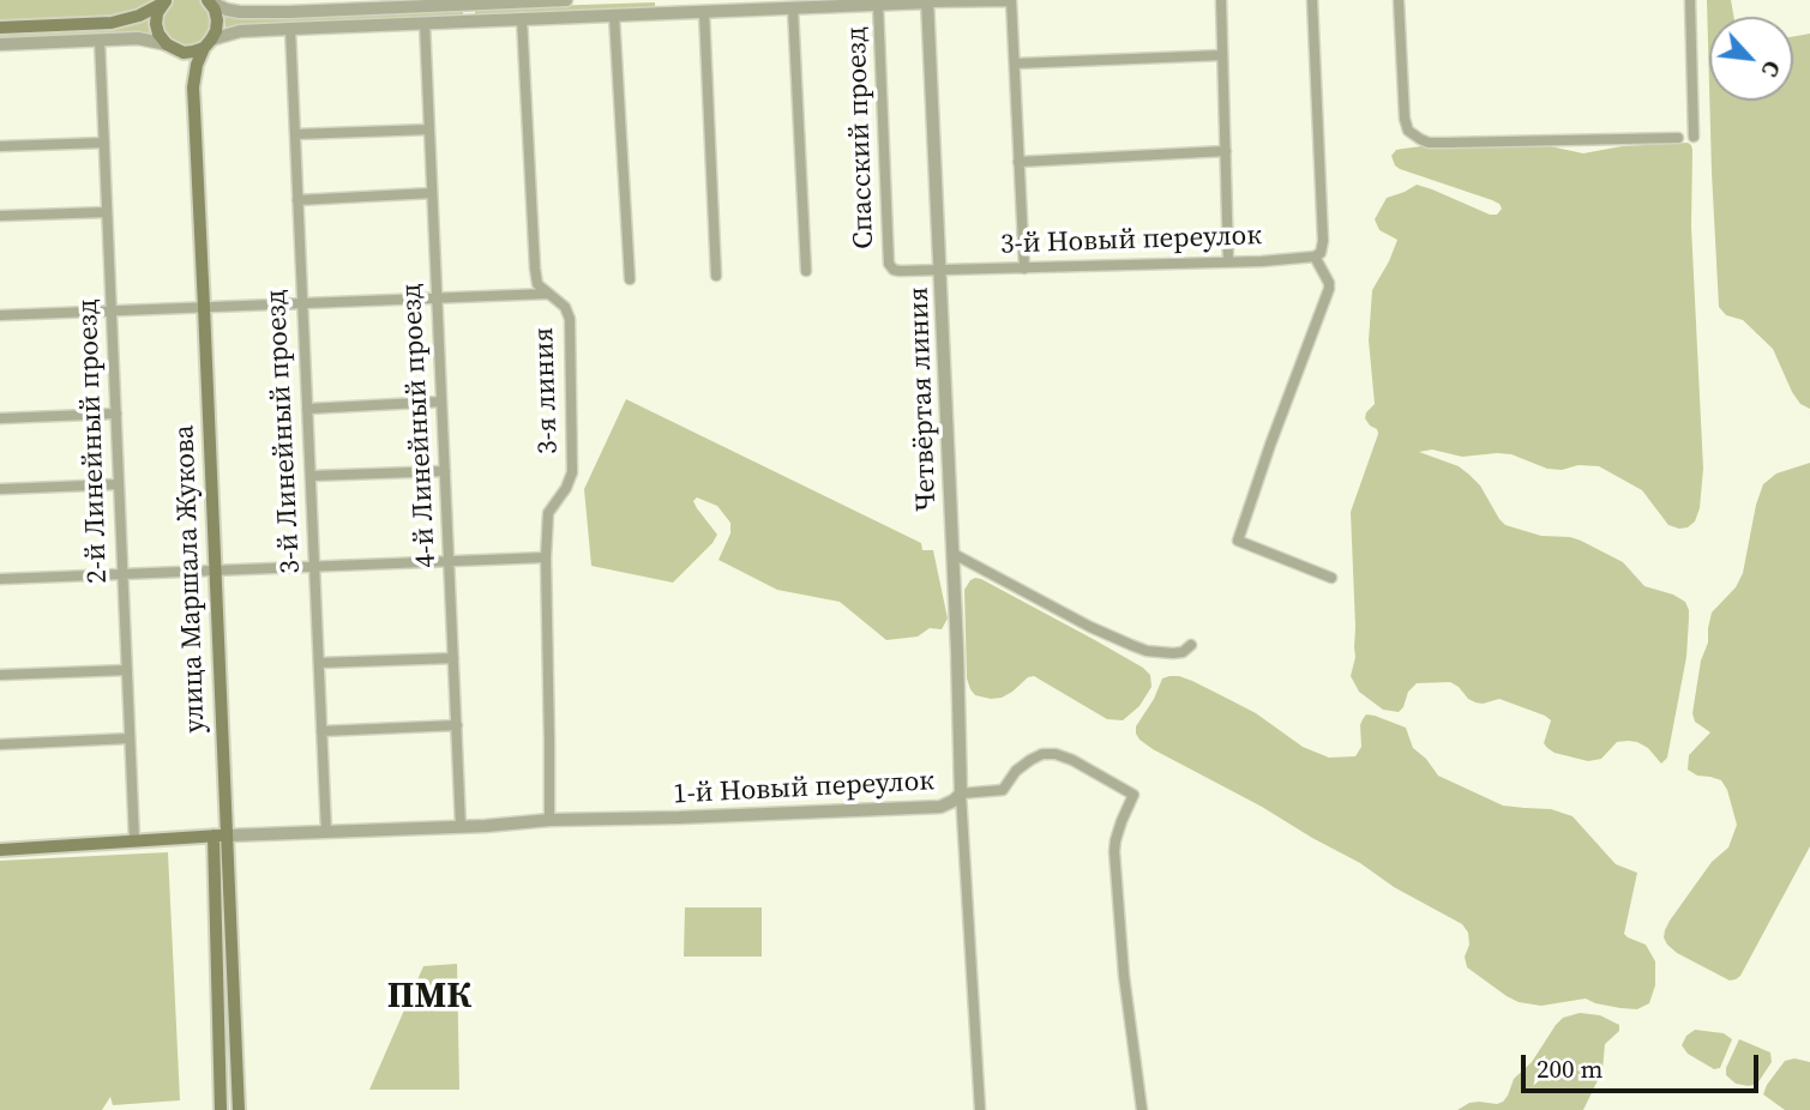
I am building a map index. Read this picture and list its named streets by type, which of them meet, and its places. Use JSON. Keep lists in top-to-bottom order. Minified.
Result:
{"streets":{"main road":["улица Маршала Жукова"],"street":["Спасский проезд","3-й Новый переулок","3-я линия","Четвёртая линия","4-й Линейный проезд","3-й Линейный проезд","2-й Линейный проезд","1-й Новый переулок"]},"crossings":[["Спасский проезд","3-й Новый переулок"],["Спасский проезд","Четвёртая линия"],["3-й Новый переулок","Четвёртая линия"],["3-я линия","1-й Новый переулок"],["Четвёртая линия","1-й Новый переулок"],["4-й Линейный проезд","1-й Новый переулок"],["3-й Линейный проезд","1-й Новый переулок"],["улица Маршала Жукова","1-й Новый переулок"]],"districts":["ПМК"],"scale_bar":"200 m","north":"bottom right"}
